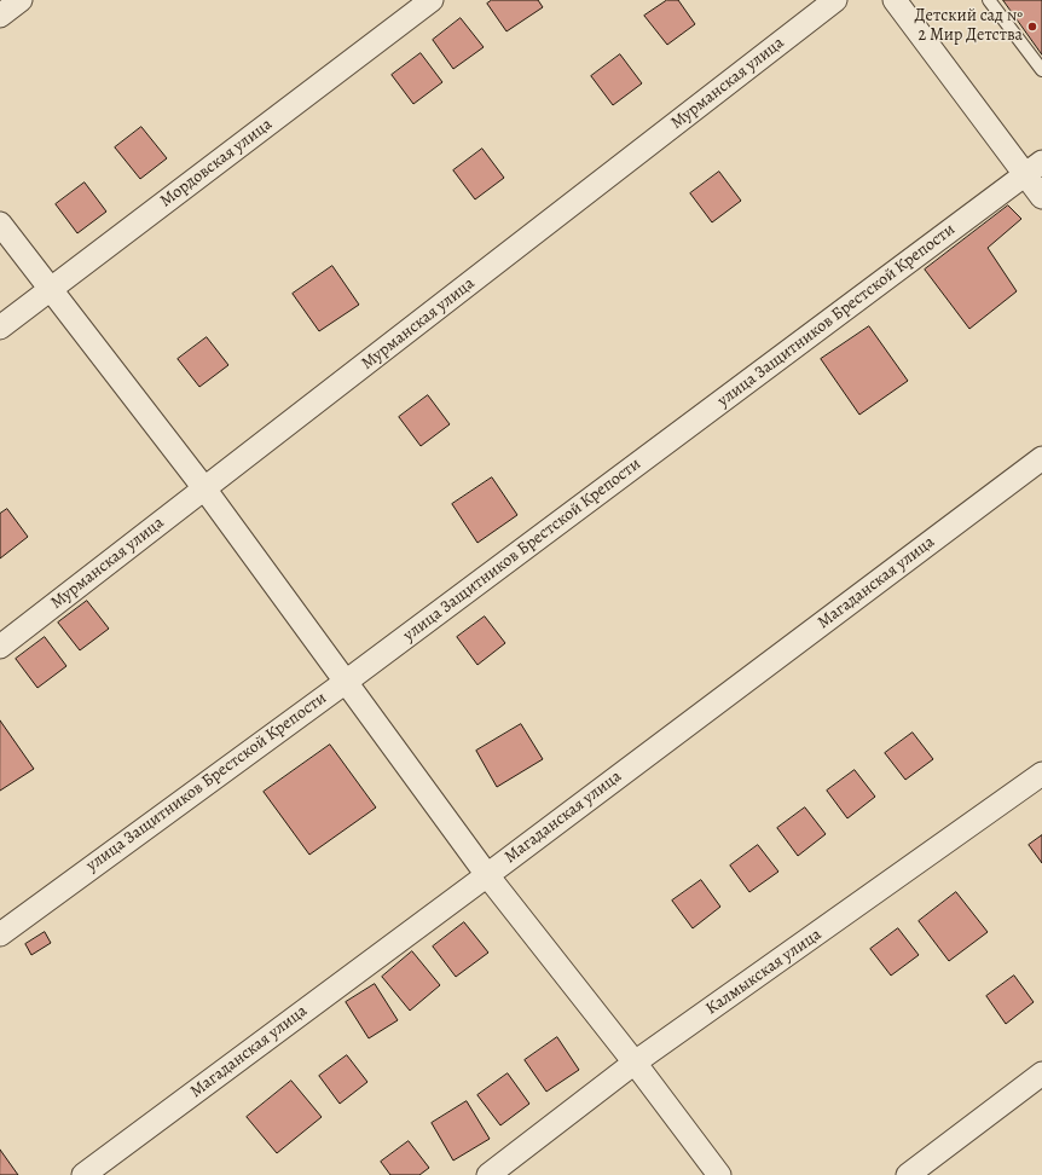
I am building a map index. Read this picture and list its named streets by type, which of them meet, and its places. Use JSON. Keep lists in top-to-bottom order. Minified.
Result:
{"streets":{"street":["Мурманская улица","Мордовская улица","улица Защитников Брестской Крепости","Магаданская улица","Калмыкская улица"]},"places":["Детский сад № 2 Мир Детства"]}
